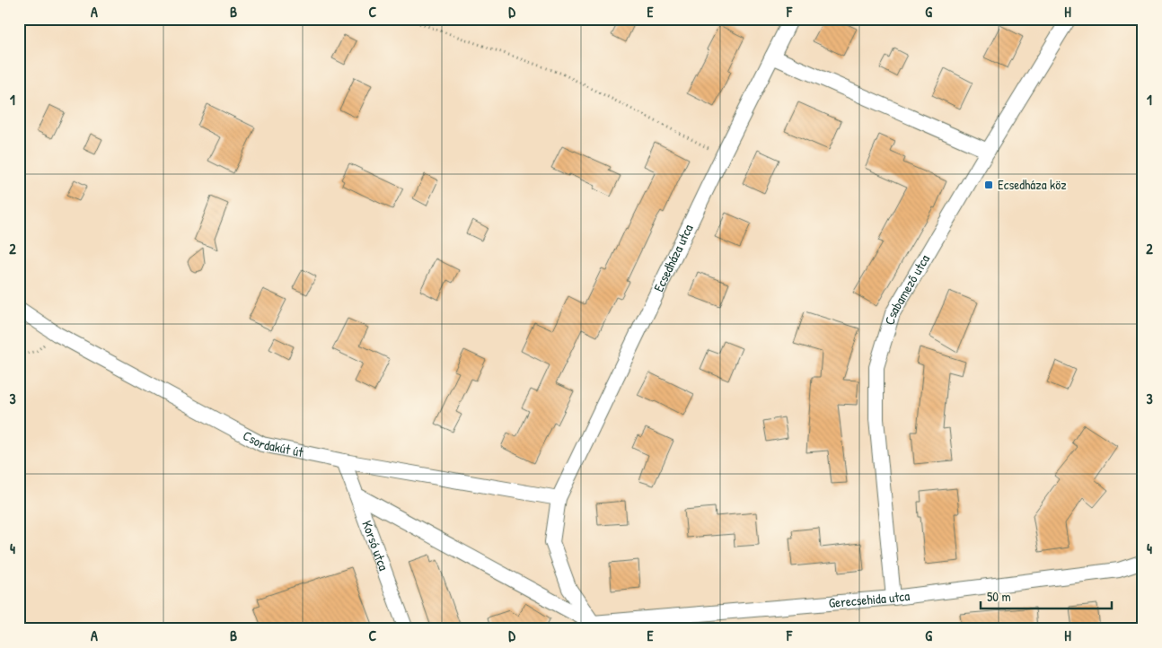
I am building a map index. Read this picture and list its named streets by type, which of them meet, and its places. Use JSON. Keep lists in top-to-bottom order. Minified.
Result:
{"streets":{"street":["Ecsedháza utca","Csabamező utca","Csordakút út","Korsó utca","Gerecsehida utca"]},"crossings":[["Ecsedháza utca","Csordakút út"],["Ecsedháza utca","Gerecsehida utca"],["Csabamező utca","Gerecsehida utca"],["Csordakút út","Korsó utca"]],"places":{"transit":["Ecsedháza köz"]},"scale_bar":"50 m","grid":{"columns":["A","B","C","D","E","F","G","H"],"rows":["1","2","3","4"]}}
